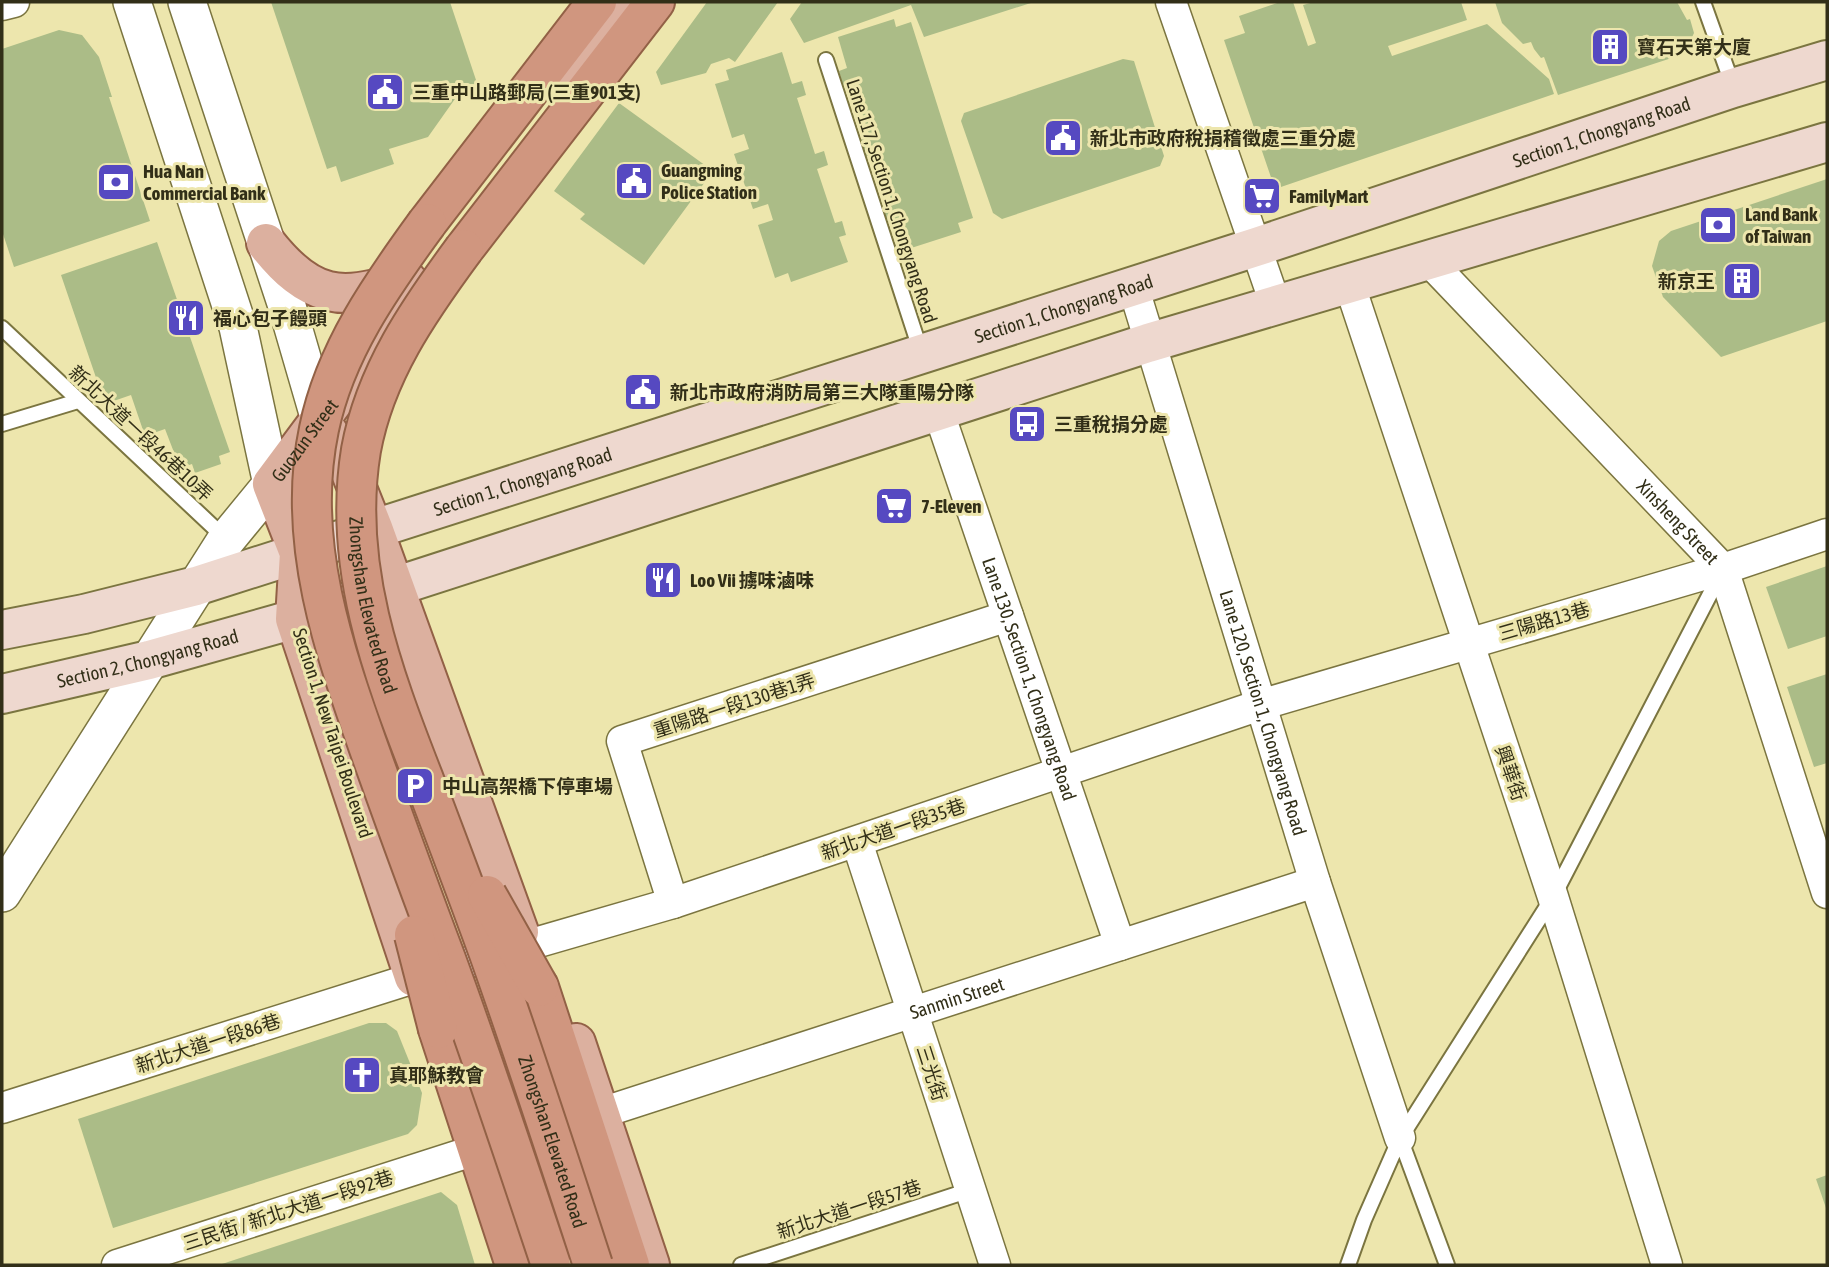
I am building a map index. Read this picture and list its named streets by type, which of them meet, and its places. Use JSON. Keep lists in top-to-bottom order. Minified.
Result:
{"streets":{"highway":["Zhongshan Elevated Road"],"main road":["Section 1, Chongyang Road","Guozun Street","Section 2, Chongyang Road","Section 1, New Taipei Boulevard"],"street":["Xinsheng Street","三陽路13巷","Lane 130, Section 1, Chongyang Road","重陽路一段130巷1弄","Lane 120, Section 1, Chongyang Road","興華街","新北大道一段35巷","Sanmin Street","新北大道一段86巷","三光街","三民街 / 新北大道一段92巷"],"lane":["Lane 117, Section 1, Chongyang Road","新北大道一段46巷10弄","新北大道一段57巷"]},"crossings":[["Section 1, Chongyang Road","Lane 117, Section 1, Chongyang Road"],["Section 1, Chongyang Road","新北大道一段46巷10弄"],["Section 1, Chongyang Road","Guozun Street"],["Section 1, Chongyang Road","Lane 120, Section 1, Chongyang Road"],["Section 1, Chongyang Road","Section 1, New Taipei Boulevard"],["新北大道一段46巷10弄","Guozun Street"],["Guozun Street","Section 1, New Taipei Boulevard"],["Xinsheng Street","三陽路13巷"],["三陽路13巷","Lane 120, Section 1, Chongyang Road"],["三陽路13巷","興華街"],["三陽路13巷","新北大道一段35巷"],["Section 2, Chongyang Road","Section 1, New Taipei Boulevard"],["Lane 130, Section 1, Chongyang Road","重陽路一段130巷1弄"],["Lane 130, Section 1, Chongyang Road","新北大道一段35巷"],["Lane 130, Section 1, Chongyang Road","Sanmin Street"],["重陽路一段130巷1弄","新北大道一段35巷"],["Lane 120, Section 1, Chongyang Road","新北大道一段35巷"],["Lane 120, Section 1, Chongyang Road","Sanmin Street"],["Section 1, New Taipei Boulevard","新北大道一段86巷"],["Section 1, New Taipei Boulevard","三民街 / 新北大道一段92巷"],["新北大道一段35巷","新北大道一段86巷"],["新北大道一段35巷","三光街"],["Sanmin Street","三光街"],["三光街","新北大道一段57巷"]],"places":{"building":["寶石天第大廈","新京王"],"public building":["三重中山路郵局 (三重901支)","新北市政府稅捐稽徵處三重分處","Guangming Police Station","新北市政府消防局第三大隊重陽分隊"],"bank":["Hua Nan Commercial Bank","Land Bank of Taiwan"],"supermarket":["FamilyMart","7-Eleven"],"restaurant":["福心包子饅頭","Loo Vii 擄味滷味"],"bus stop":["三重稅捐分處"],"parking":["中山高架橋下停車場"],"church":["真耶穌教會"]}}
